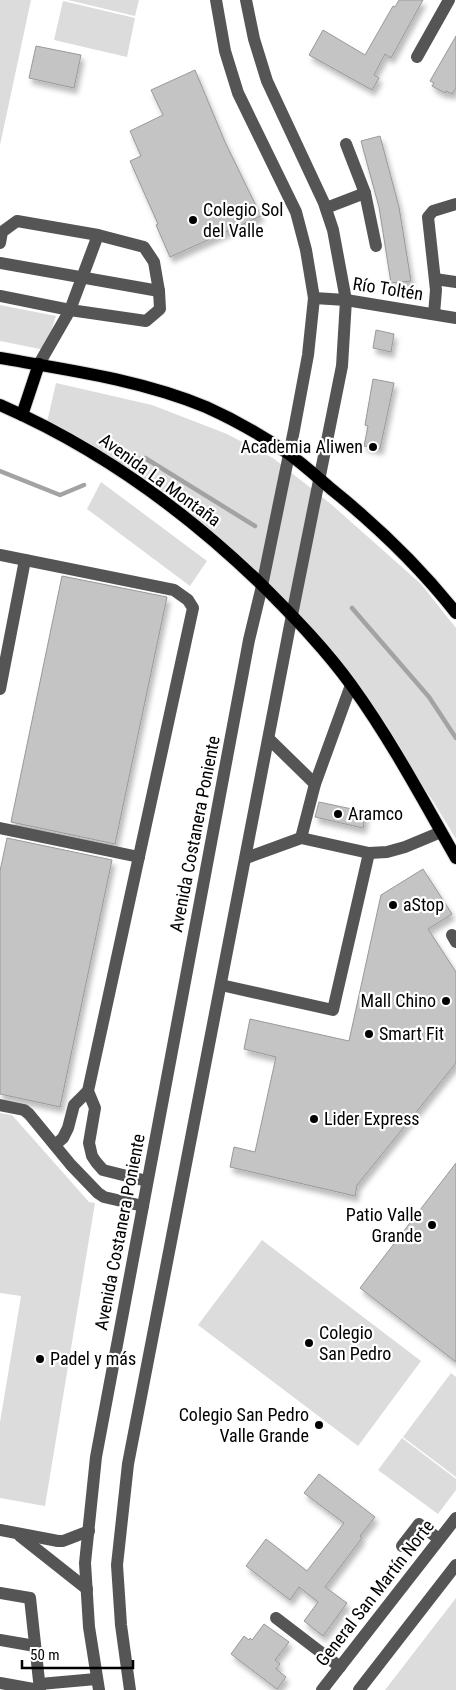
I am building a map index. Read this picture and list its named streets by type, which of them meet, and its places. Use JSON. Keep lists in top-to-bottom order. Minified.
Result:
{"streets":{"main road":["Avenida La Montaña"],"street":["Río Toltén","Avenida Costanera Poniente","General San Martín Norte"]},"crossings":[["Río Toltén","Avenida Costanera Poniente"],["Avenida La Montaña","Avenida Costanera Poniente"]],"places":["Colegio Sol del Valle","Academia Aliwen","Aramco","aStop","Mall Chino","Smart Fit","Lider Express","Patio Valle Grande","Colegio San Pedro","Padel y más","Colegio San Pedro Valle Grande"],"scale_bar":"50 m"}
